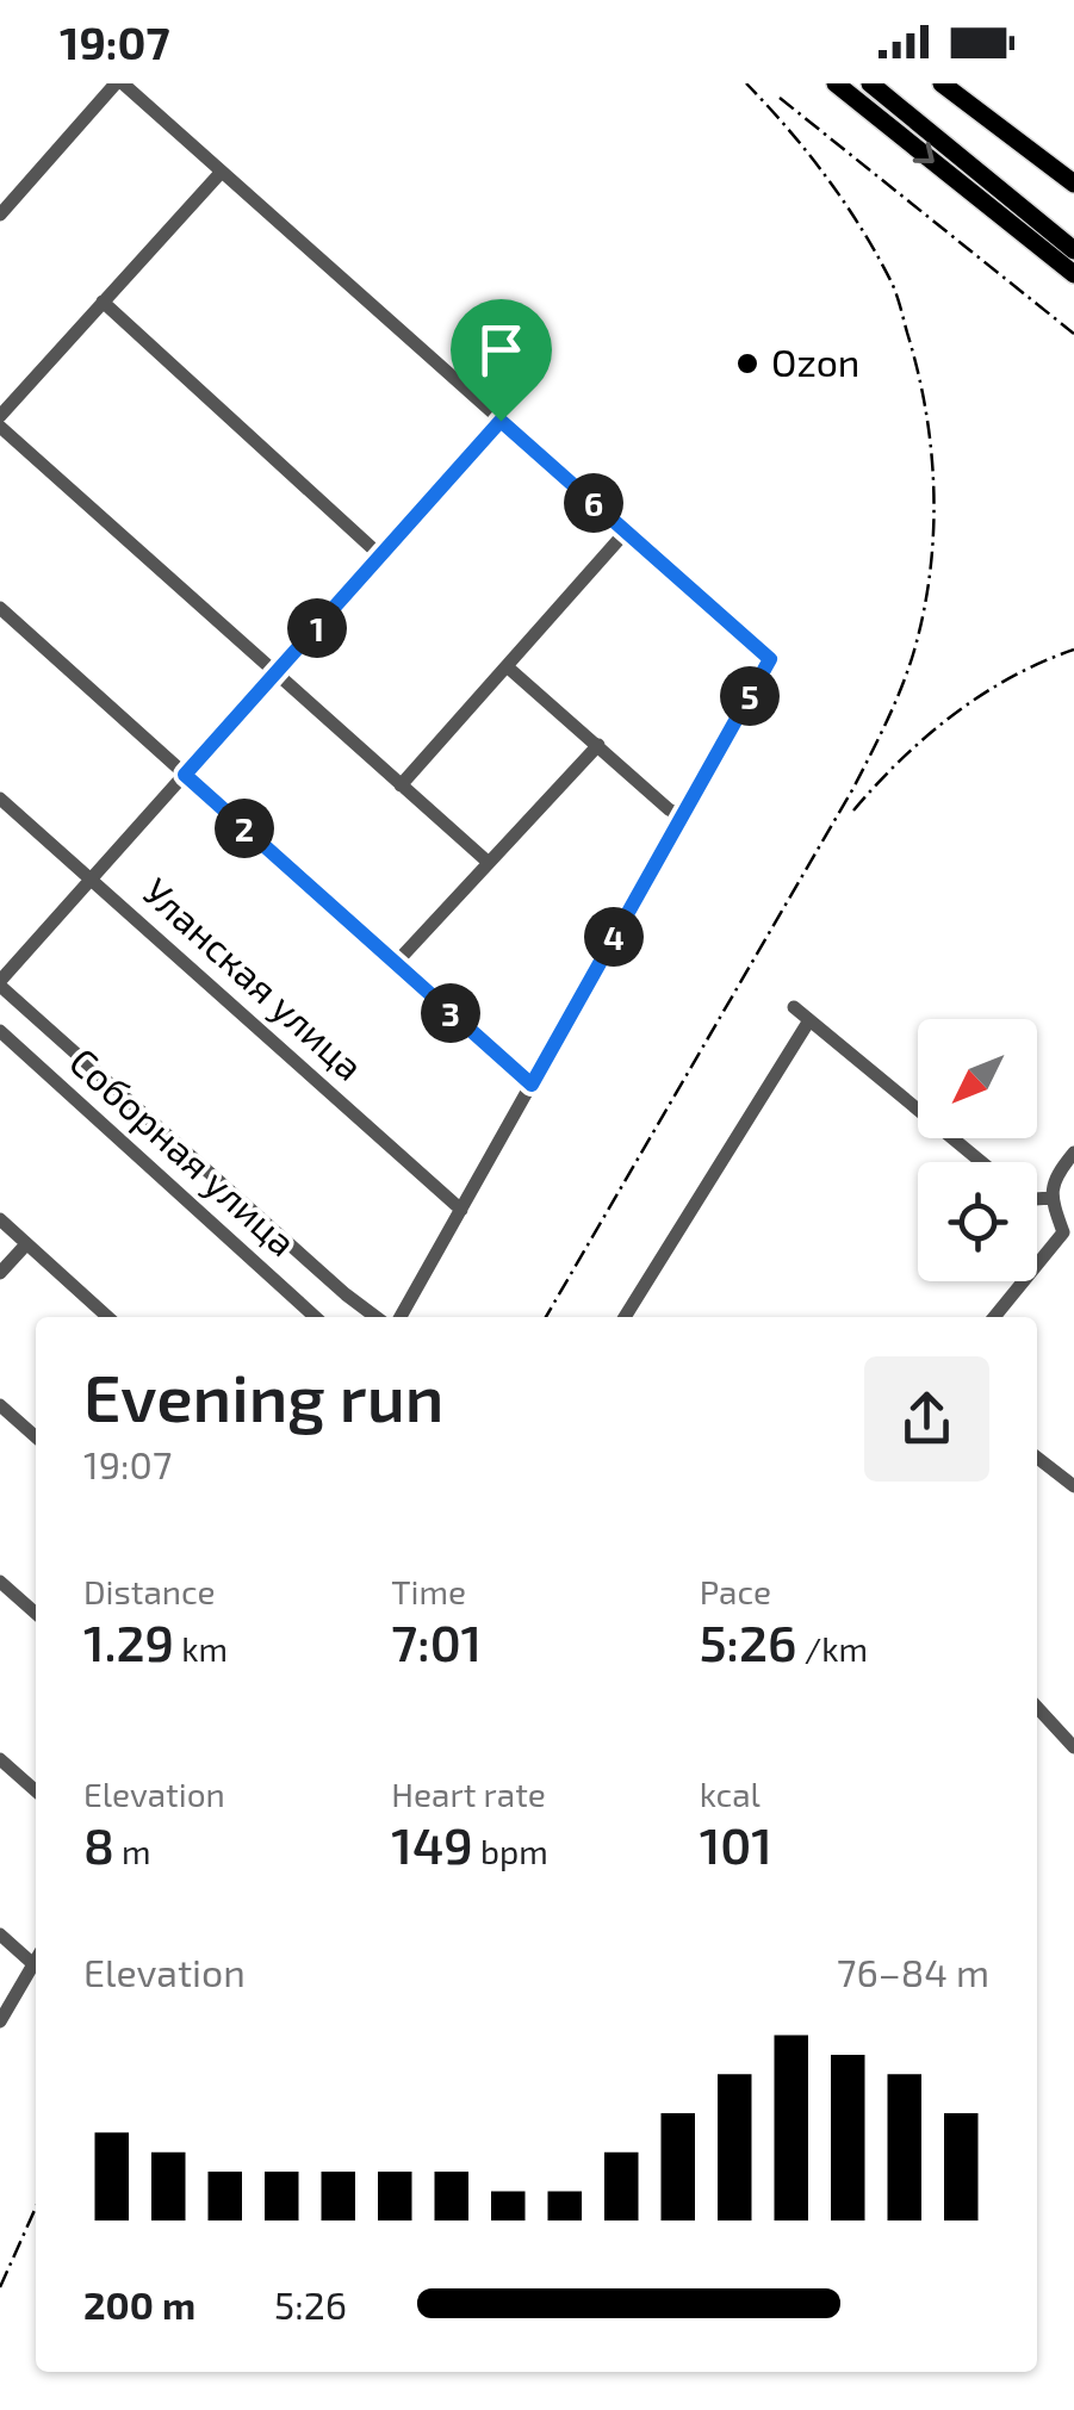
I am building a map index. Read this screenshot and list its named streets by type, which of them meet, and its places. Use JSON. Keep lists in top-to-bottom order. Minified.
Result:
{"streets":{"street":["Уланская улица","Соборная улица"]},"places":["Ozon"],"north":"bottom left","page":{"status":"19:07","pins":["6","1","5","2","4","3"],"heading":["Evening run","19:07"],"stats":[["Distance","1.29 km"],["Time","7:01"],["Pace","5:26 /km"],["Elevation","8 m"],["Heart rate","149 bpm"],["kcal","101"]],"chart":["Elevation","76–84 m"],"list":[{"name":"200 m","note":"5:26"}]}}
